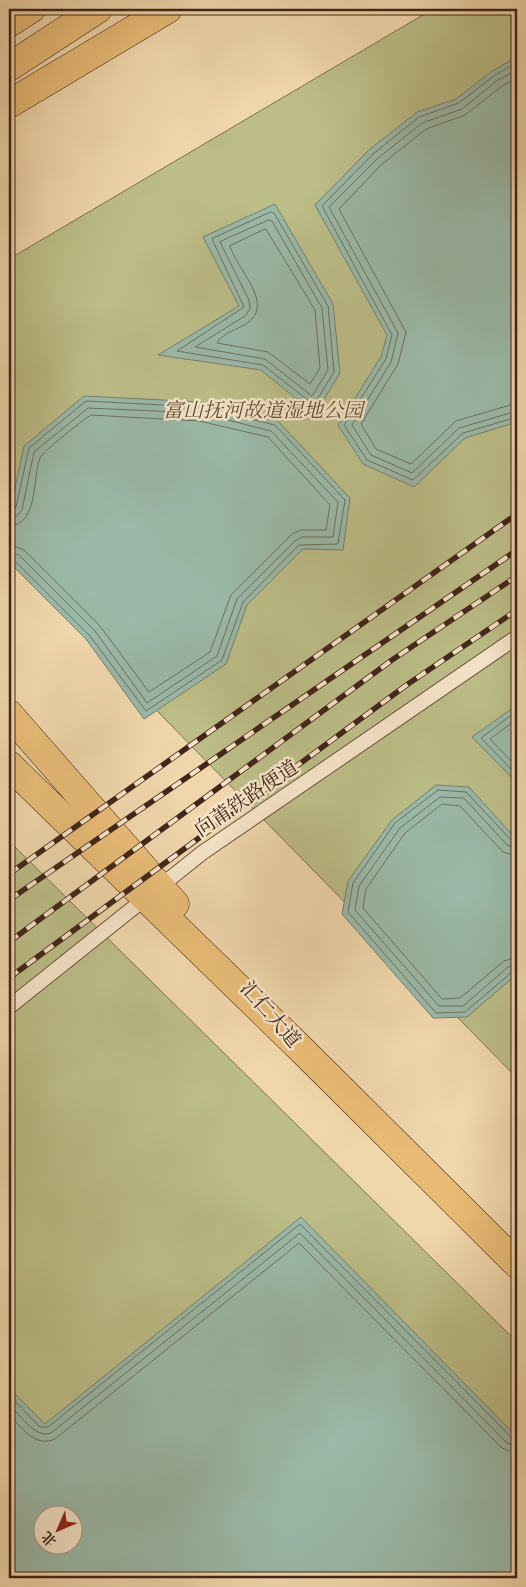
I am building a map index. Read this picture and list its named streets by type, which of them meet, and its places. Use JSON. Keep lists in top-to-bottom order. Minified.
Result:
{"streets":{"main road":["汇仁大道"],"lane":["向莆铁路便道"]},"crossings":[["向莆铁路便道","汇仁大道"]],"parks":["富山抚河故道湿地公园"],"north":"bottom left"}
